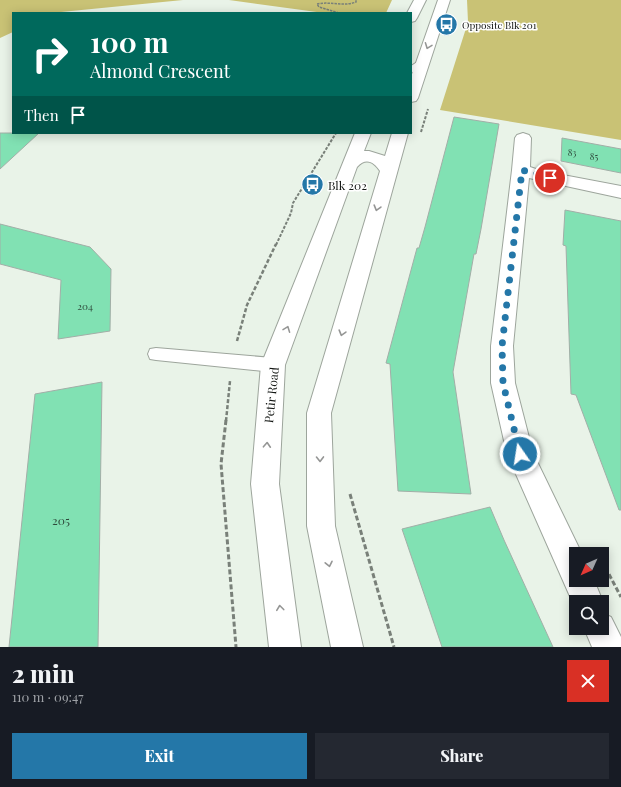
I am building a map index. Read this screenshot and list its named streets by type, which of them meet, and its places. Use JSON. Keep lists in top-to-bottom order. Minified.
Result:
{"streets":{"main road":["Petir Road"]},"places":{"bus stop":["Opposite Blk 201","Blk 202"]},"house_numbers":["83","85","204","205"],"north":"bottom left","page":{"turn":["100 m","Almond Crescent"],"then":"Then","heading":["2 min","110 m · 09:47"],"buttons":["Exit","Share"]}}
